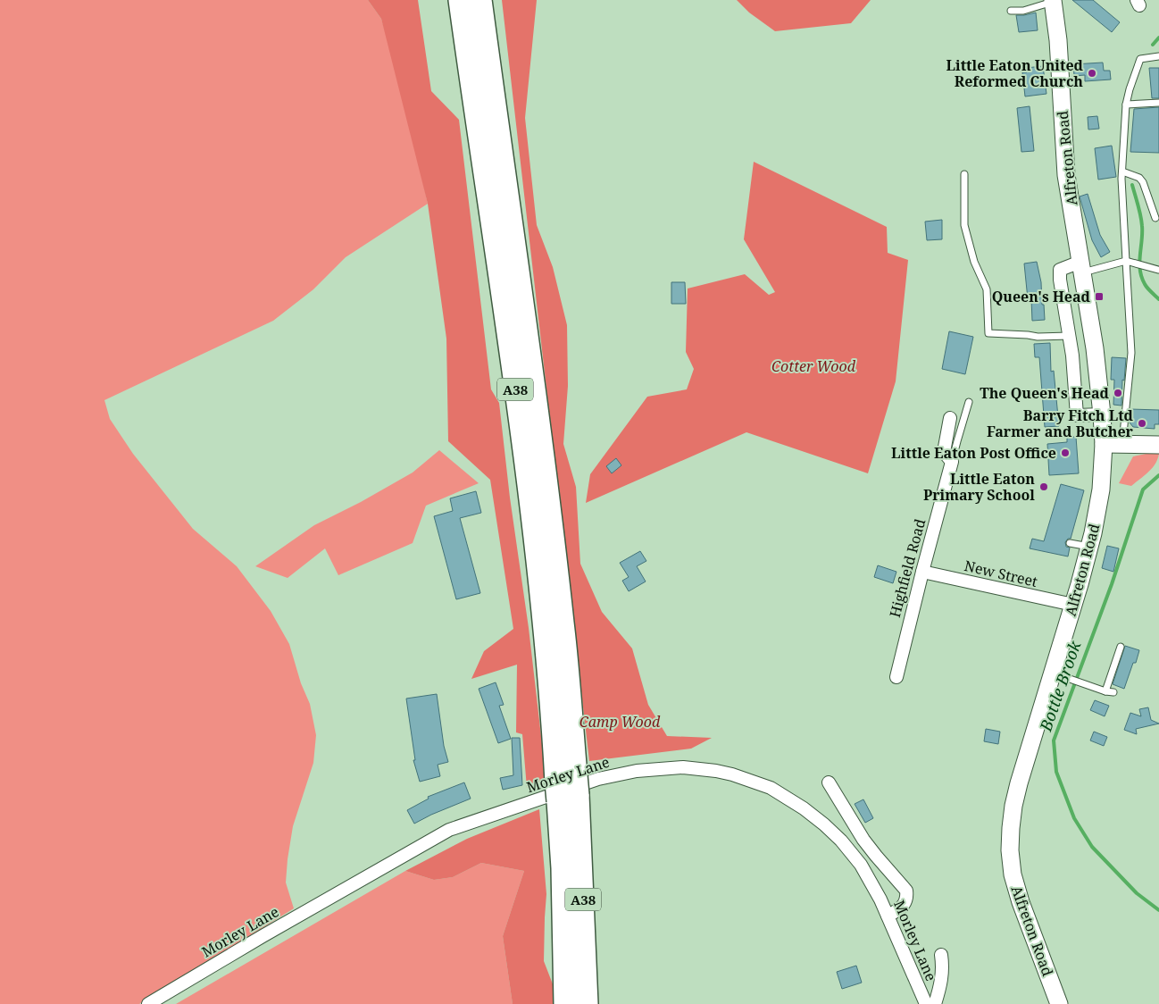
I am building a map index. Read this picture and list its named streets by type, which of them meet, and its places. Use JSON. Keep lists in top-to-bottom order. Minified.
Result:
{"streets":{"highway":["A38"],"main road":["Alfreton Road"],"street":["Highfield Road","New Street","Morley Lane"]},"crossings":[["Alfreton Road","New Street"],["Highfield Road","New Street"]],"water":["Bottle Brook"],"parks":["Cotter Wood","Camp Wood"],"places":{"other":["Little Eaton United Reformed Church","The Queen's Head","Barry Fitch Ltd Farmer and Butcher","Little Eaton Post Office","Little Eaton Primary School"],"transit":["Queen's Head"]}}
